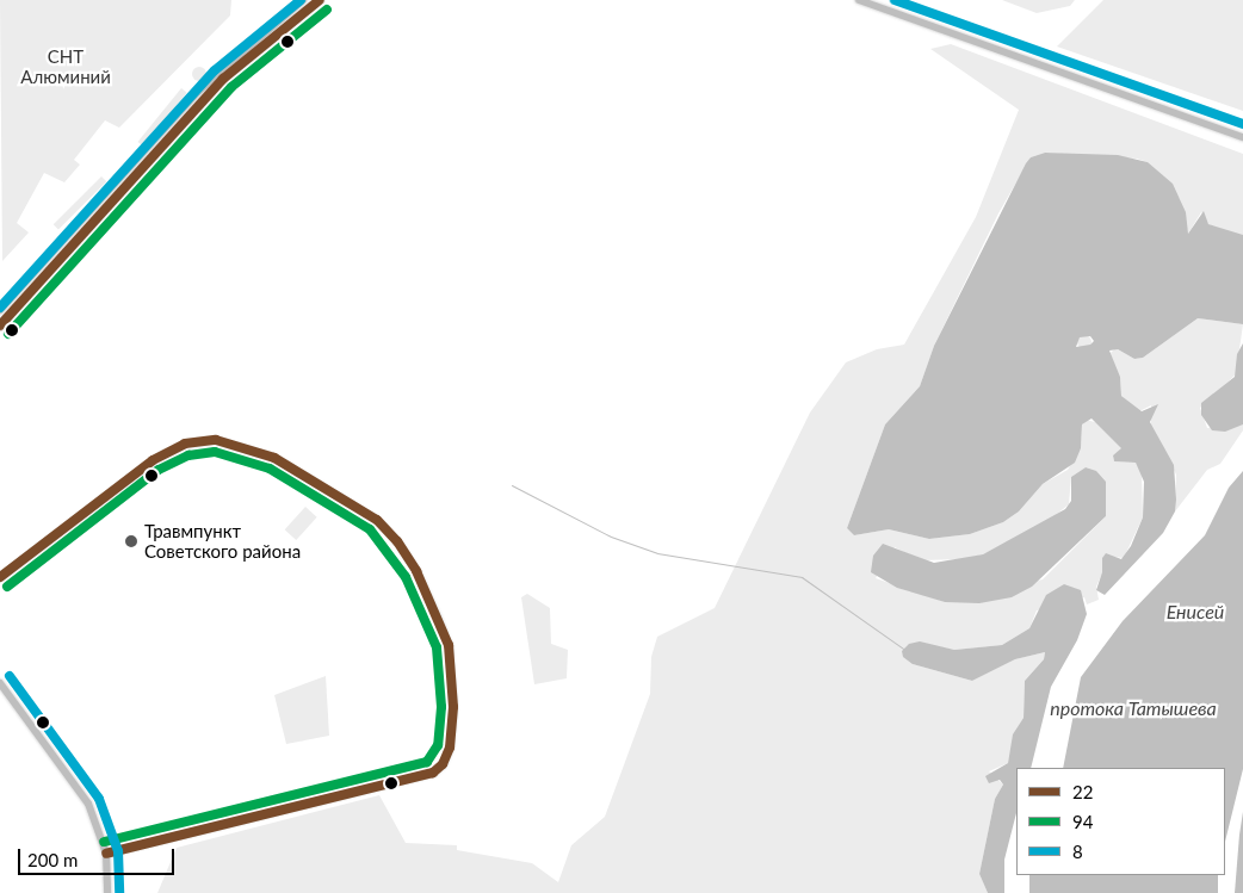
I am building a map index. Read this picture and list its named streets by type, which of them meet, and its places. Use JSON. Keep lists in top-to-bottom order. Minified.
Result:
{"water":["Енисей","протока Татышева"],"parks":["СНТ Алюминий"],"places":["Травмпункт Советского района"],"lines":["transit line 22","transit line 8","transit line 94"],"legend":["22","94","8"],"scale_bar":"200 m"}
